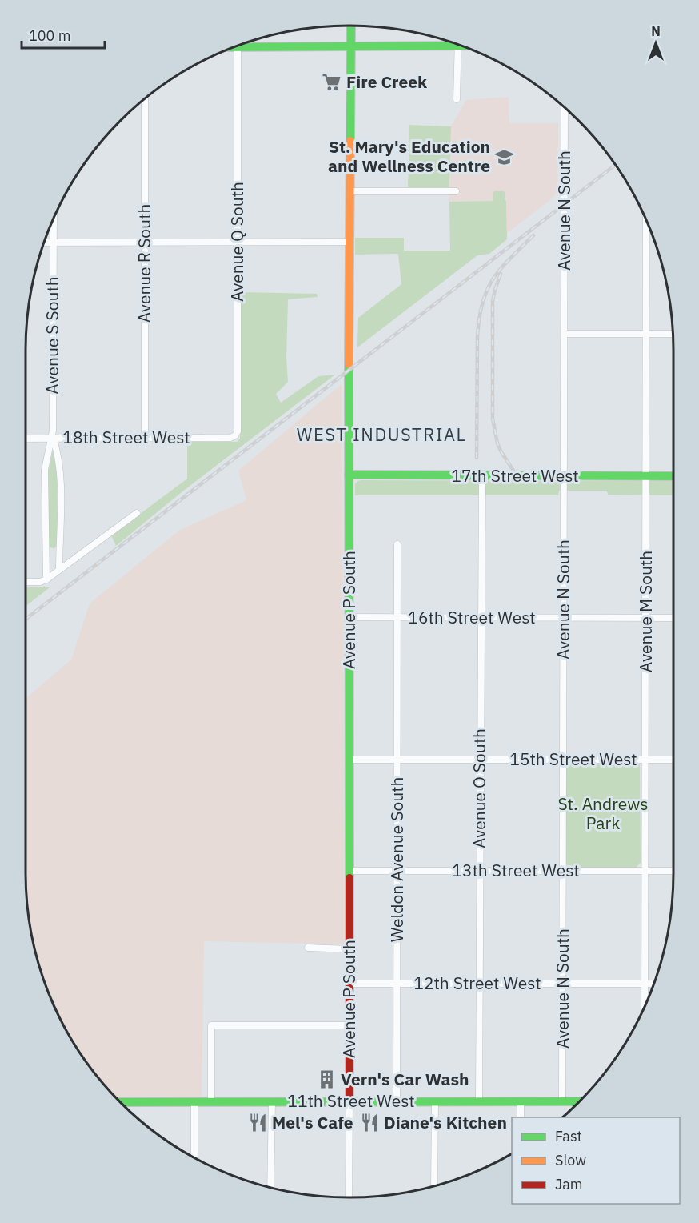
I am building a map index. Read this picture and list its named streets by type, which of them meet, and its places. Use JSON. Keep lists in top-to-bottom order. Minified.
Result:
{"streets":{"main road":["17th Street West","Avenue P South","11th Street West"],"street":["Avenue N South","Avenue Q South","Avenue R South","Avenue S South","18th Street West","Avenue M South","16th Street West","15th Street West","Avenue O South","Weldon Avenue South","13th Street West","12th Street West"]},"crossings":[["Avenue N South","17th Street West"],["Avenue N South","16th Street West"],["Avenue N South","15th Street West"],["Avenue N South","13th Street West"],["Avenue N South","12th Street West"],["Avenue N South","11th Street West"],["Avenue Q South","18th Street West"],["Avenue R South","18th Street West"],["Avenue S South","18th Street West"],["17th Street West","Avenue P South"],["17th Street West","Avenue M South"],["17th Street West","Avenue O South"],["Avenue P South","16th Street West"],["Avenue P South","15th Street West"],["Avenue P South","13th Street West"],["Avenue P South","12th Street West"],["Avenue P South","11th Street West"],["Avenue M South","16th Street West"],["Avenue M South","15th Street West"],["Avenue M South","13th Street West"],["Avenue M South","12th Street West"],["16th Street West","Avenue O South"],["16th Street West","Weldon Avenue South"],["15th Street West","Avenue O South"],["15th Street West","Weldon Avenue South"],["Avenue O South","13th Street West"],["Avenue O South","12th Street West"],["Avenue O South","11th Street West"],["Weldon Avenue South","13th Street West"],["Weldon Avenue South","12th Street West"],["Weldon Avenue South","11th Street West"]],"districts":["WEST INDUSTRIAL"],"parks":["St. Andrews Park"],"places":{"supermarket":["Fire Creek"],"school or university":["St. Mary's Education and Wellness Centre"],"building":["Vern's Car Wash"],"restaurant":["Mel's Cafe","Diane's Kitchen"]},"legend":["Fast","Slow","Jam"],"scale_bar":"100 m","north":"top"}
